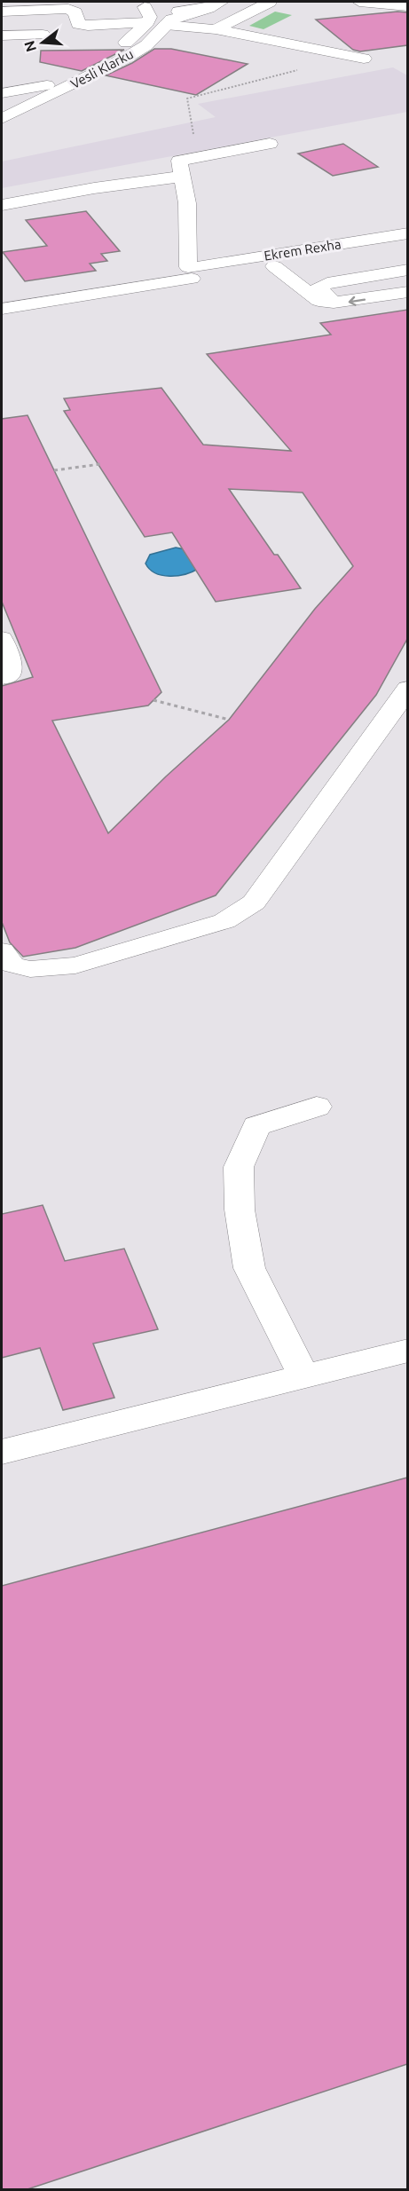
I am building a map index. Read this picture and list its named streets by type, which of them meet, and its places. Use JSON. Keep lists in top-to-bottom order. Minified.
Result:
{"streets":{"street":["Vesli Klarku","Ekrem Rexha"]},"north":"left"}
